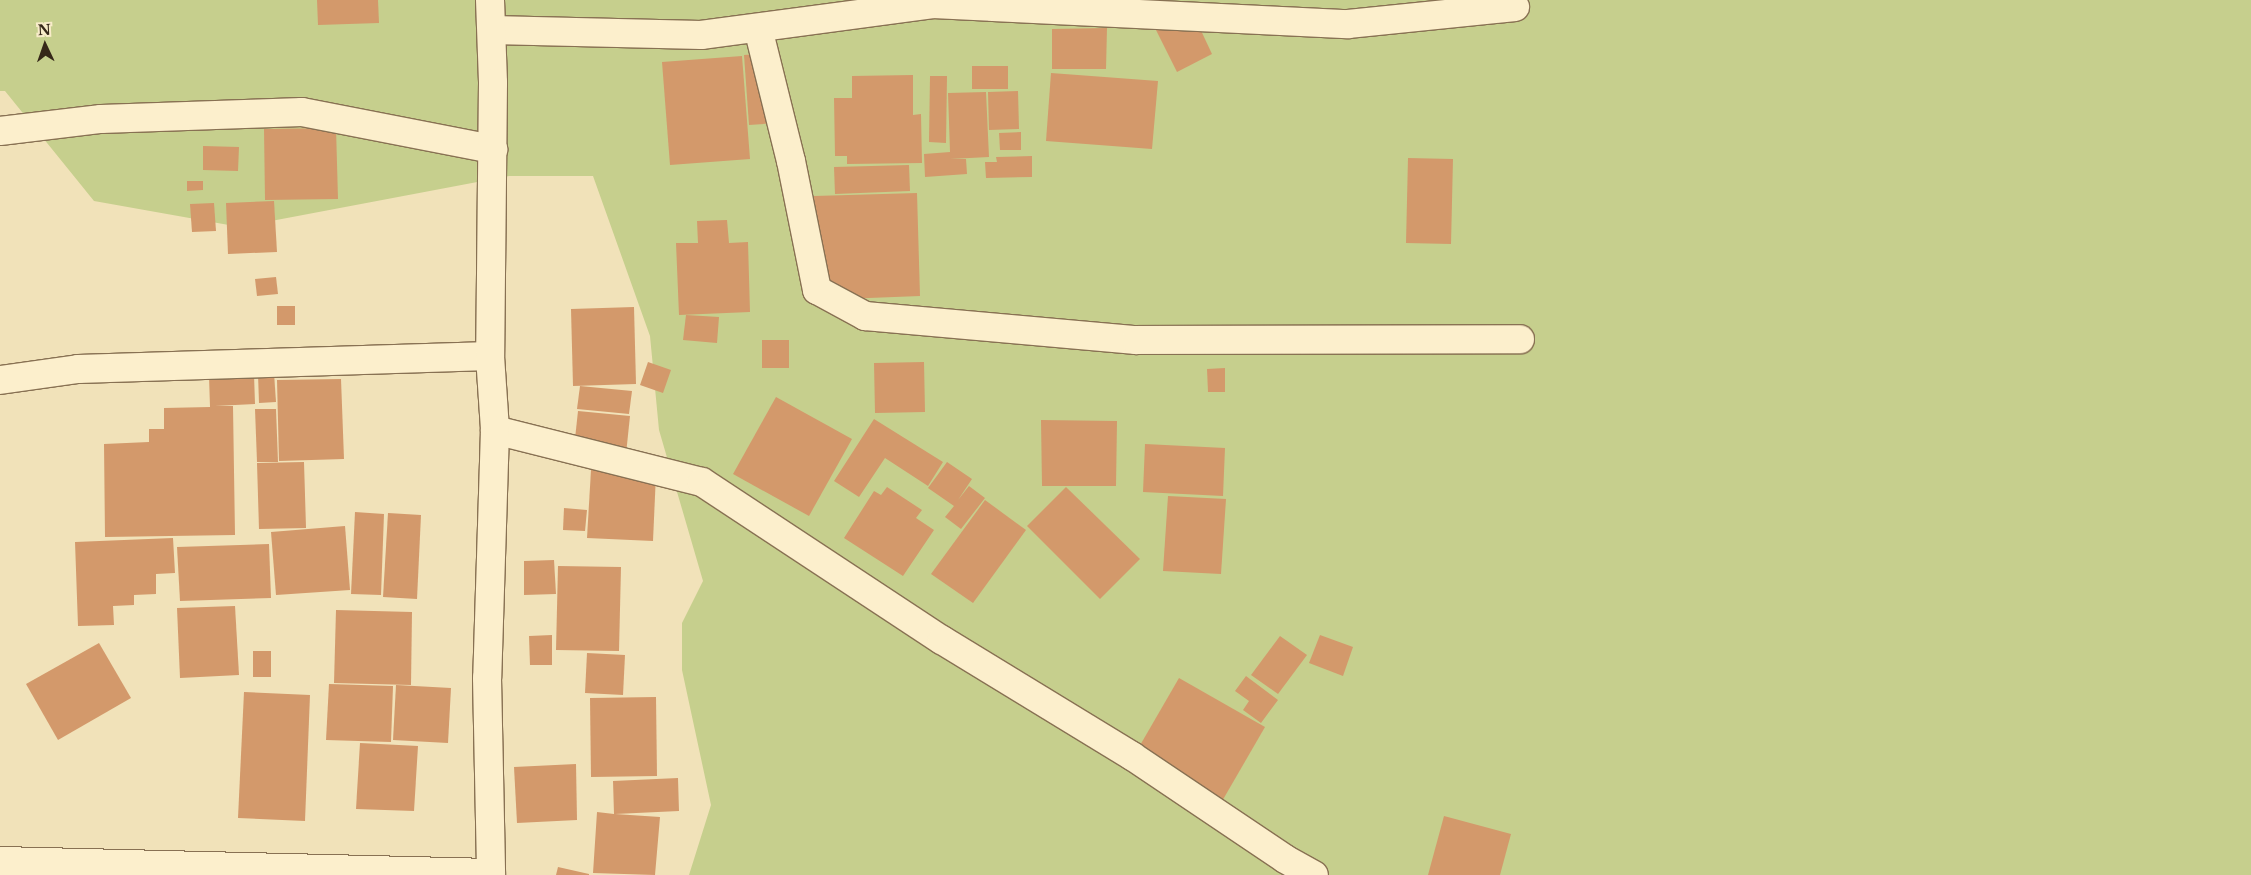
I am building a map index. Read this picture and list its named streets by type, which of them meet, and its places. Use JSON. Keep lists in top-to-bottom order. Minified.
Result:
{"north":"top"}
